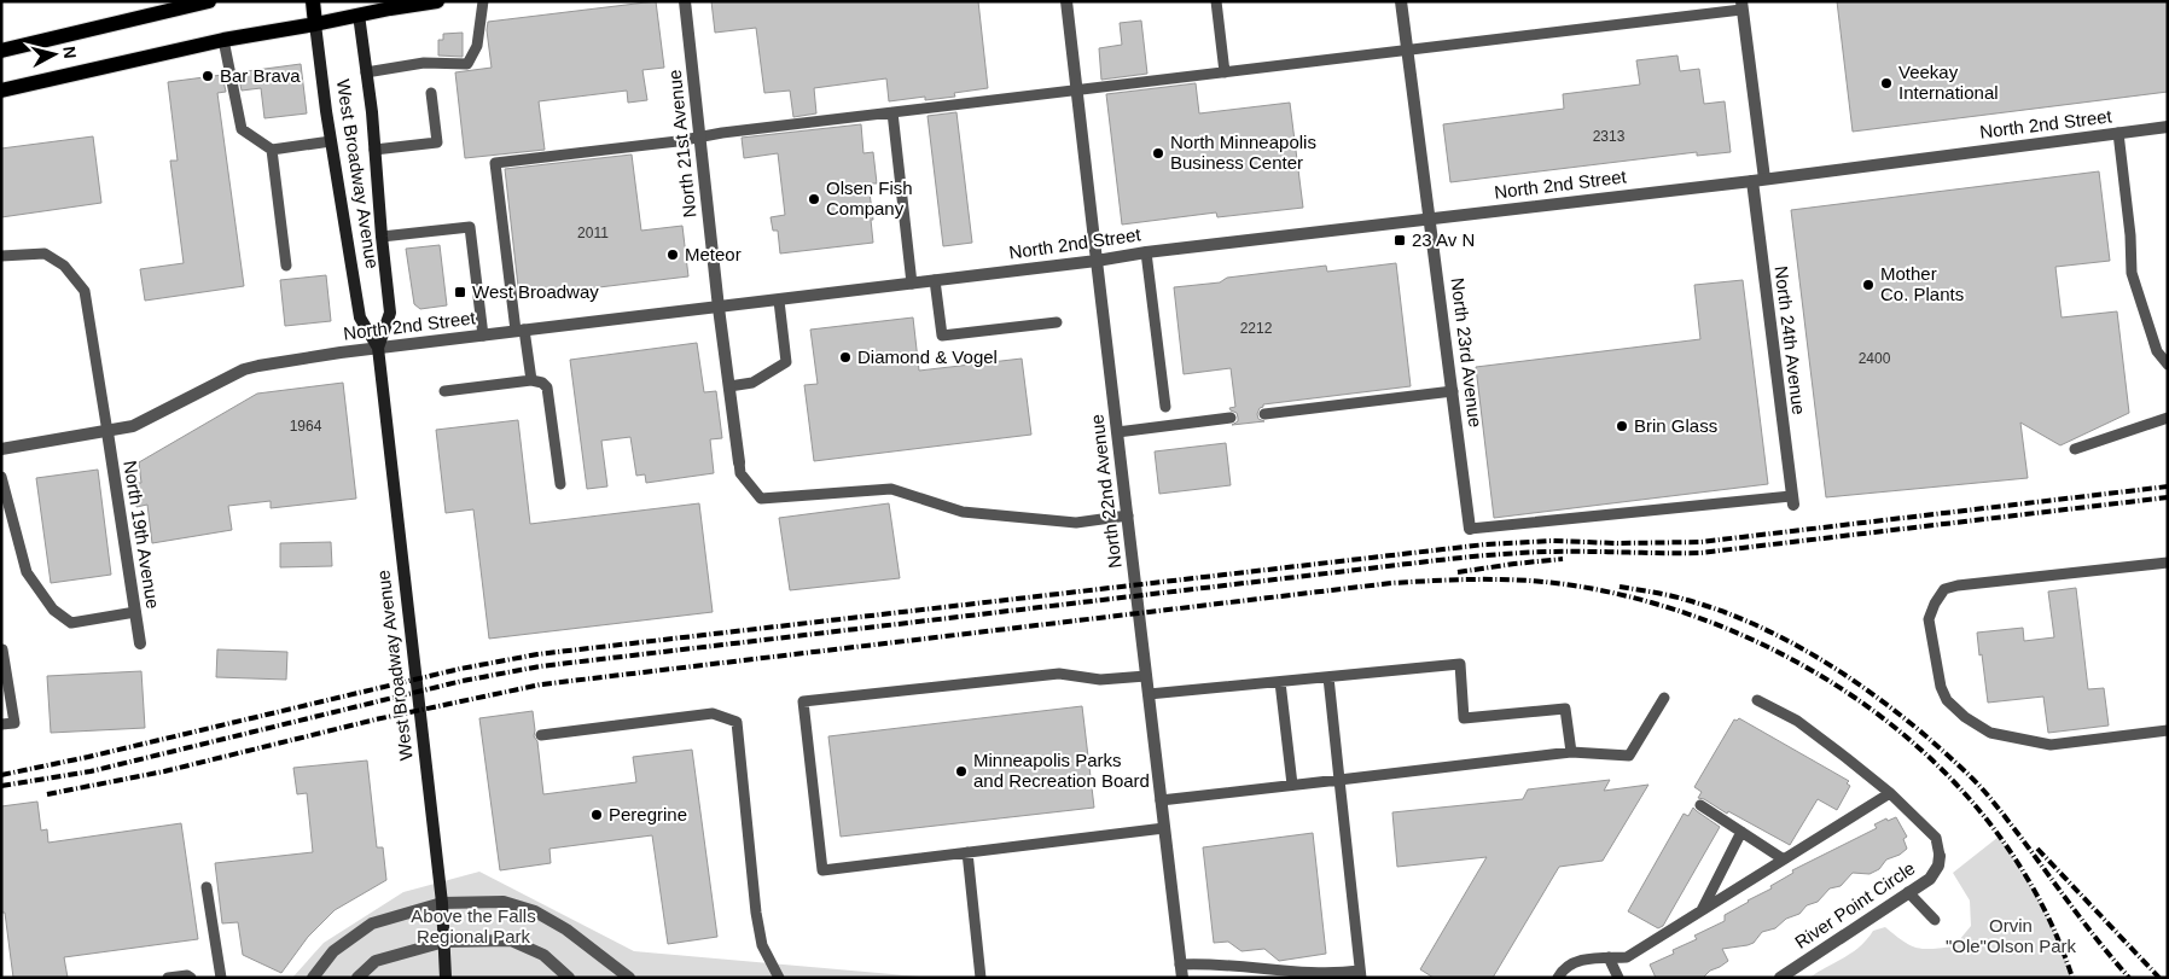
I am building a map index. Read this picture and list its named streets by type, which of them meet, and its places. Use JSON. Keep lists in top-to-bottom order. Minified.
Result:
{"streets":{"main road":["West Broadway Avenue"],"street":["North 2nd Street","North 21st Avenue","North 24th Avenue","North 23rd Avenue","North 22nd Avenue","North 19th Avenue","River Point Circle"]},"crossings":[["North 2nd Street","North 21st Avenue"],["North 2nd Street","West Broadway Avenue"],["North 2nd Street","North 24th Avenue"],["North 2nd Street","North 23rd Avenue"],["North 2nd Street","North 22nd Avenue"],["North 2nd Street","North 19th Avenue"]],"parks":["Above the Falls Regional Park","Orvin \"Ole\"Olson Park"],"places":{"other":["Bar Brava","Veekay International","North Minneapolis Business Center","Olsen Fish Company","Meteor","Mother Co. Plants","Diamond & Vogel","Brin Glass","Minneapolis Parks and Recreation Board","Peregrine"],"transit":["23 Av N","West Broadway"]},"house_numbers":["2313","2011","2212","2400","1964"],"north":"right"}
